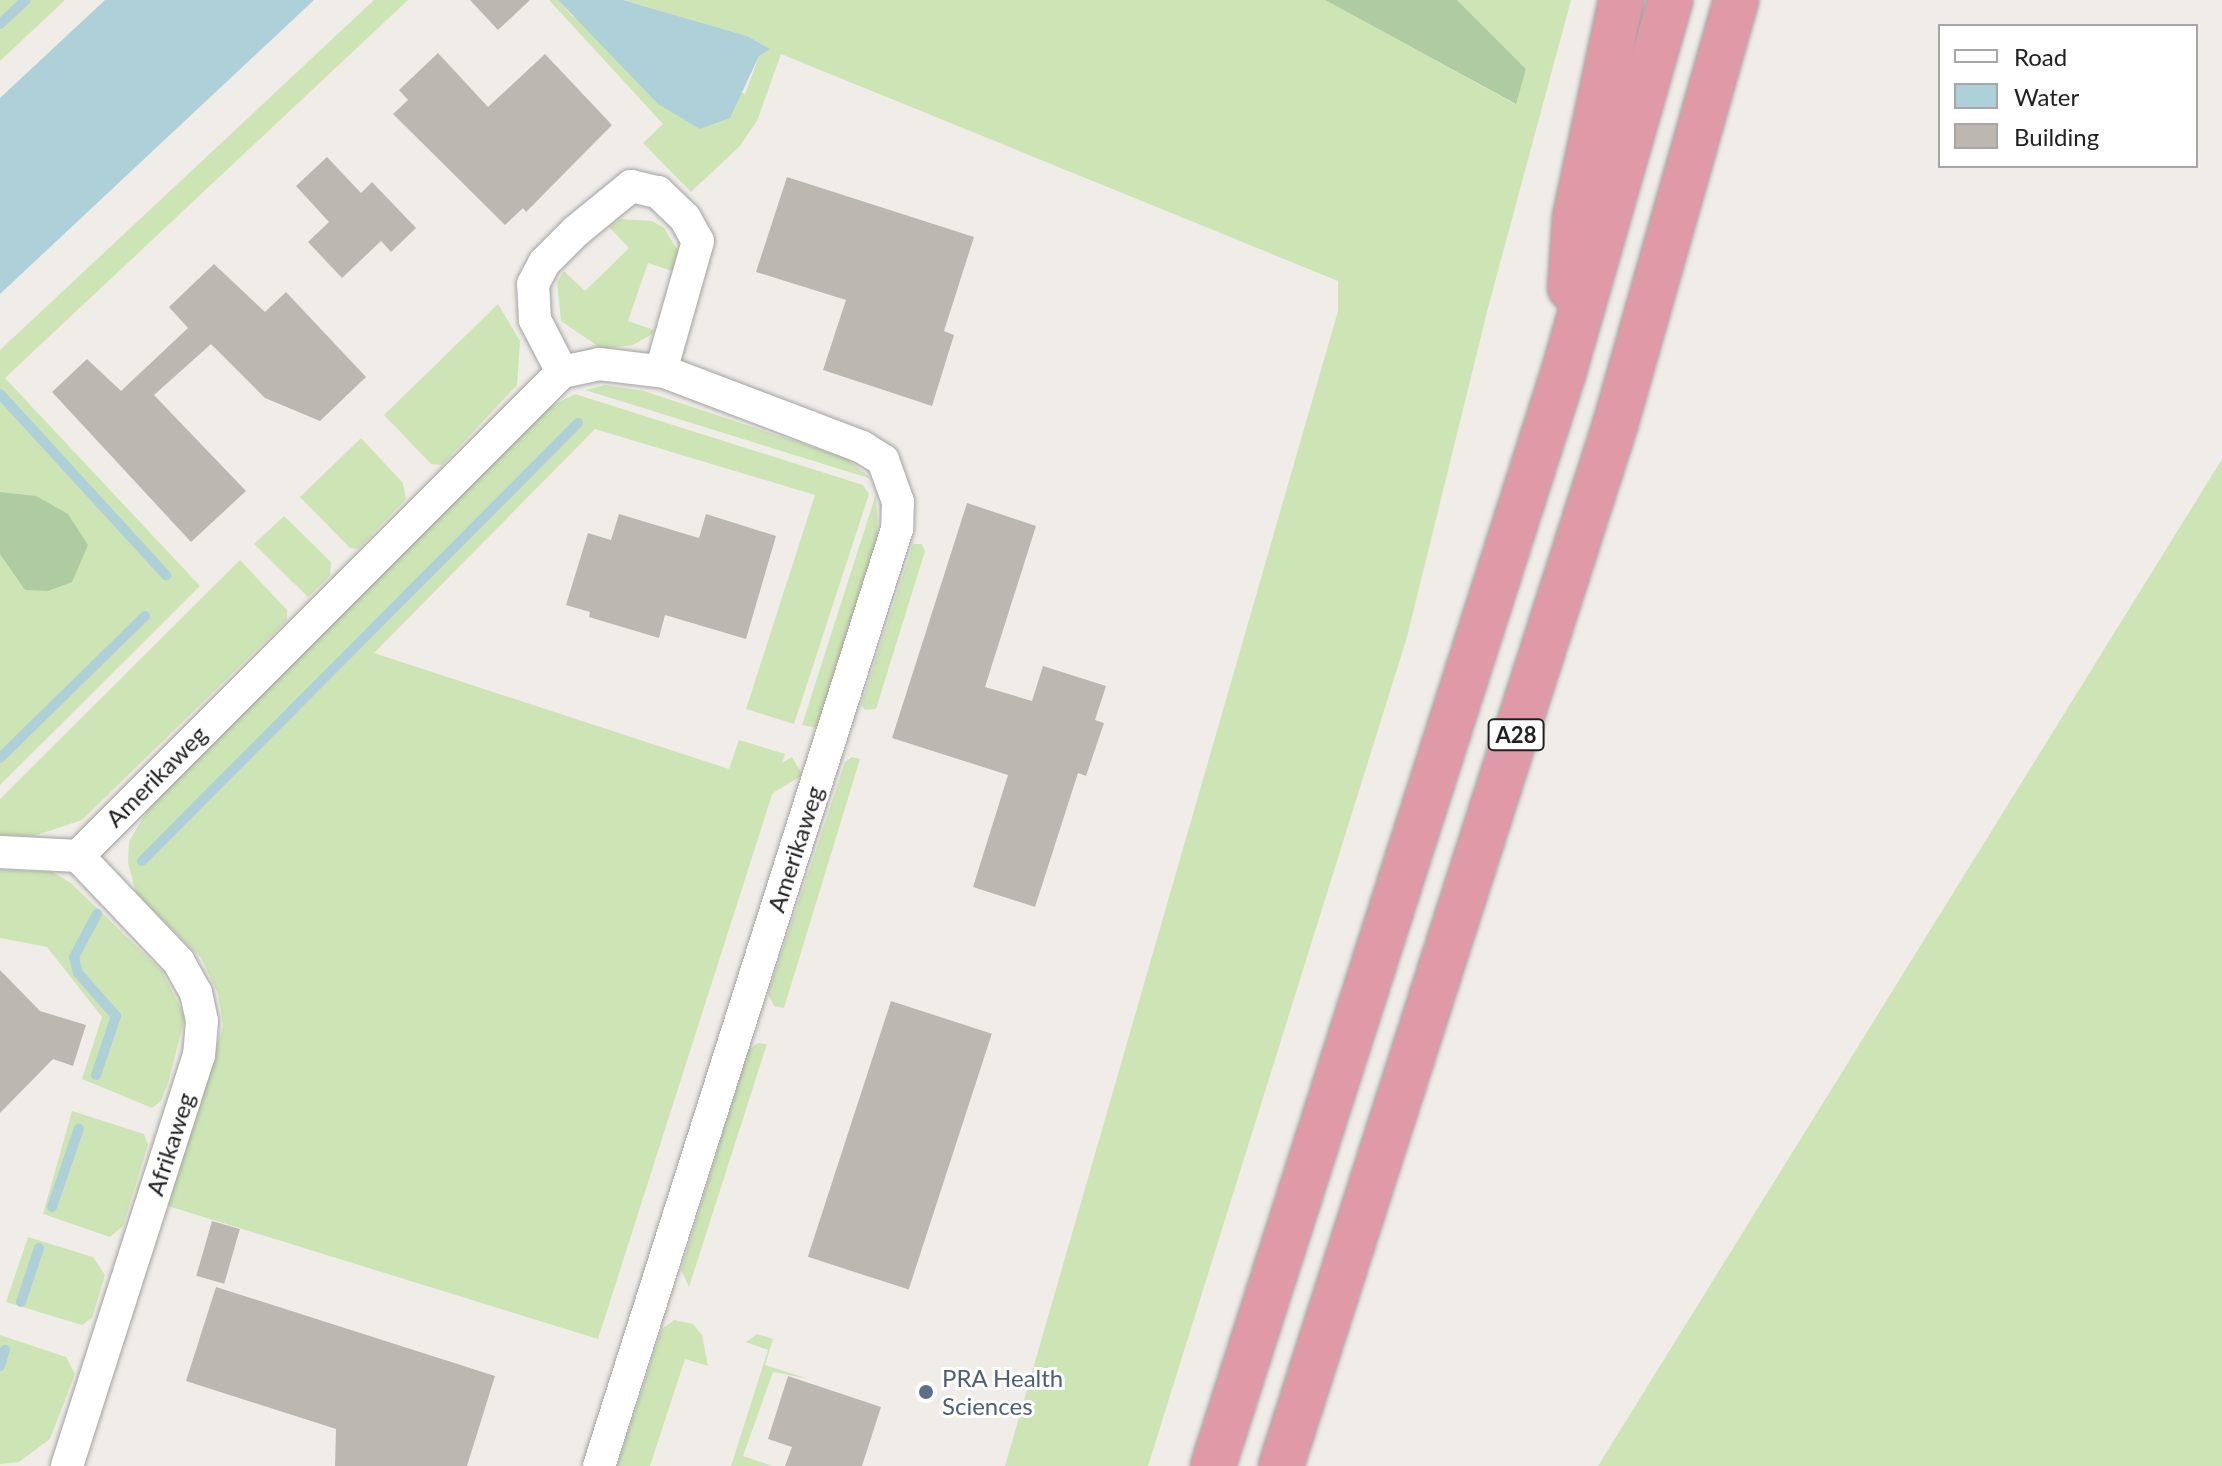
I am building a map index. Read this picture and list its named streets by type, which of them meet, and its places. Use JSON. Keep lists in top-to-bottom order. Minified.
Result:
{"streets":{"highway":["A28"],"street":["Amerikaweg","Afrikaweg"]},"crossings":[["Amerikaweg","Afrikaweg"]],"places":["PRA Health Sciences"],"legend":["Road","Water","Building"]}
